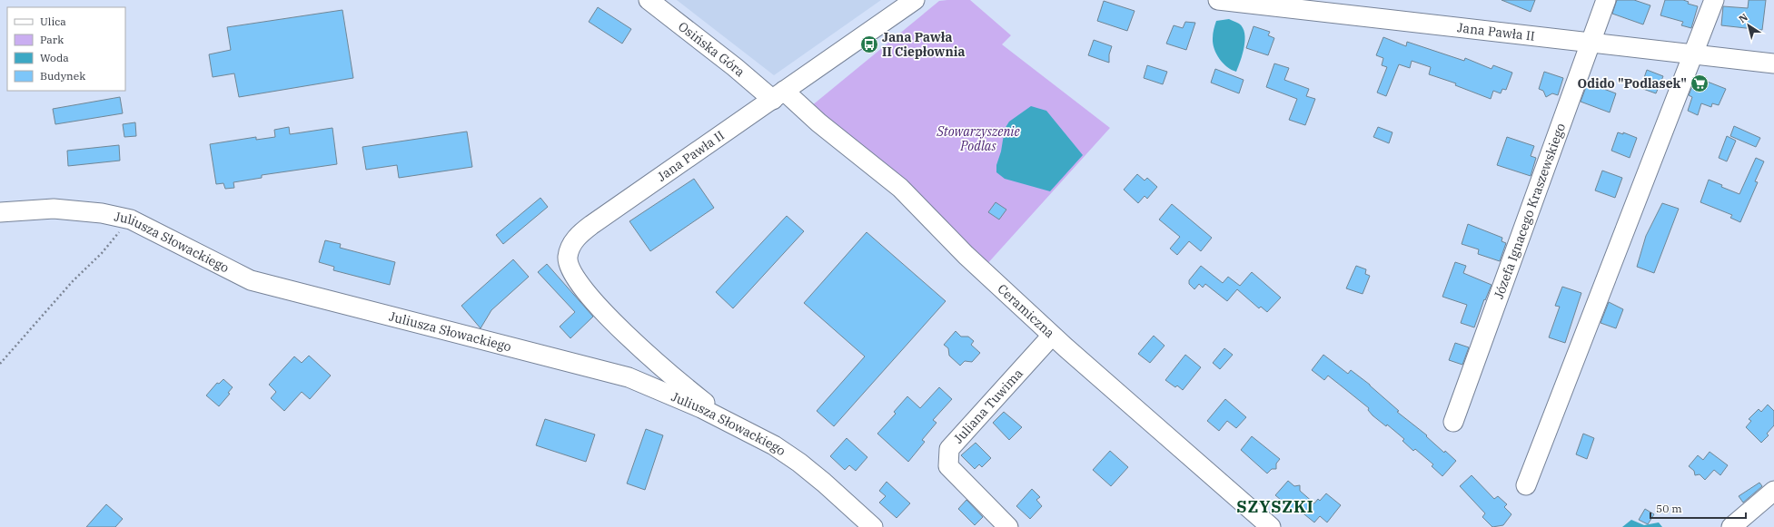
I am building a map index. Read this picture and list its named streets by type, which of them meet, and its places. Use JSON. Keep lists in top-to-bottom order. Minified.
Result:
{"streets":{"street":["Jana Pawła II","Osińska Góra","Józefa Ignacego Kraszewskiego","Juliusza Słowackiego","Ceramiczna","Juliana Tuwima"]},"crossings":[["Jana Pawła II","Osińska Góra"],["Jana Pawła II","Józefa Ignacego Kraszewskiego"],["Jana Pawła II","Juliusza Słowackiego"],["Jana Pawła II","Ceramiczna"],["Osińska Góra","Ceramiczna"],["Ceramiczna","Juliana Tuwima"]],"districts":["SZYSZKI"],"parks":["Stowarzyszenie Podlas"],"places":{"bus stop":["Jana Pawła II Ciepłownia"],"supermarket":["Odido \"Podlasek\""]},"legend":["Ulica","Park","Woda","Budynek"],"scale_bar":"50 m","north":"top left"}
